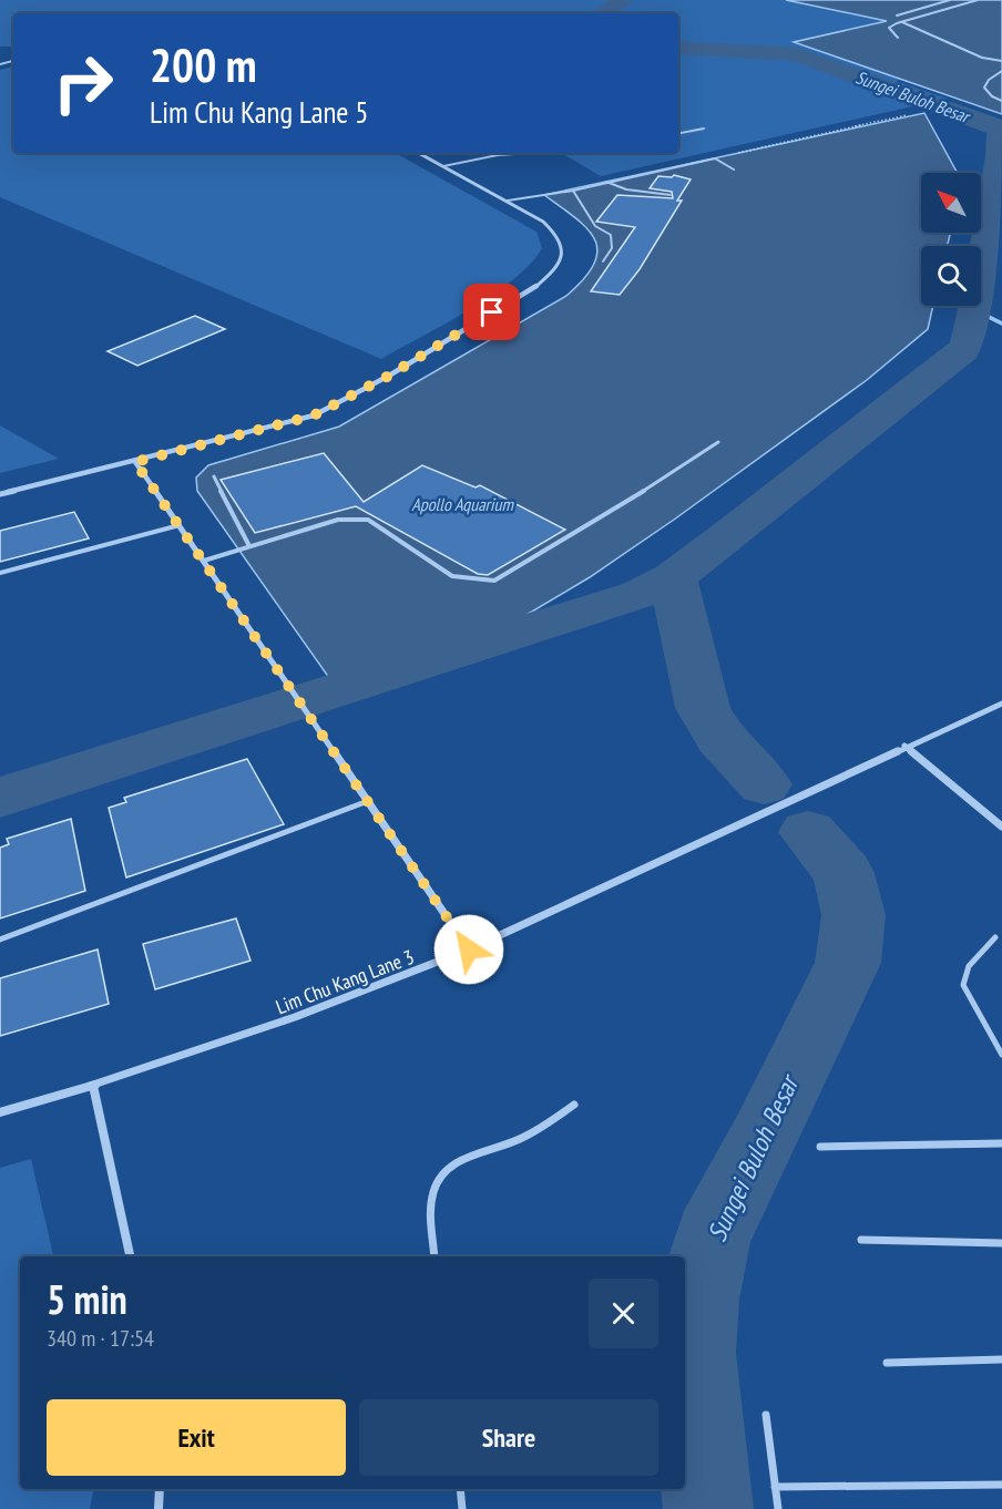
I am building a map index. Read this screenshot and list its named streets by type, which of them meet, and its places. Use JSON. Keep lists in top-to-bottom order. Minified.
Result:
{"streets":{"street":["Lim Chu Kang Lane 3"]},"water":["Sungei Buloh Besar","Apollo Aquarium"],"north":"top left","page":{"turn":["200 m","Lim Chu Kang Lane 5"],"heading":["5 min","340 m · 17:54"],"buttons":["Exit","Share"]}}
